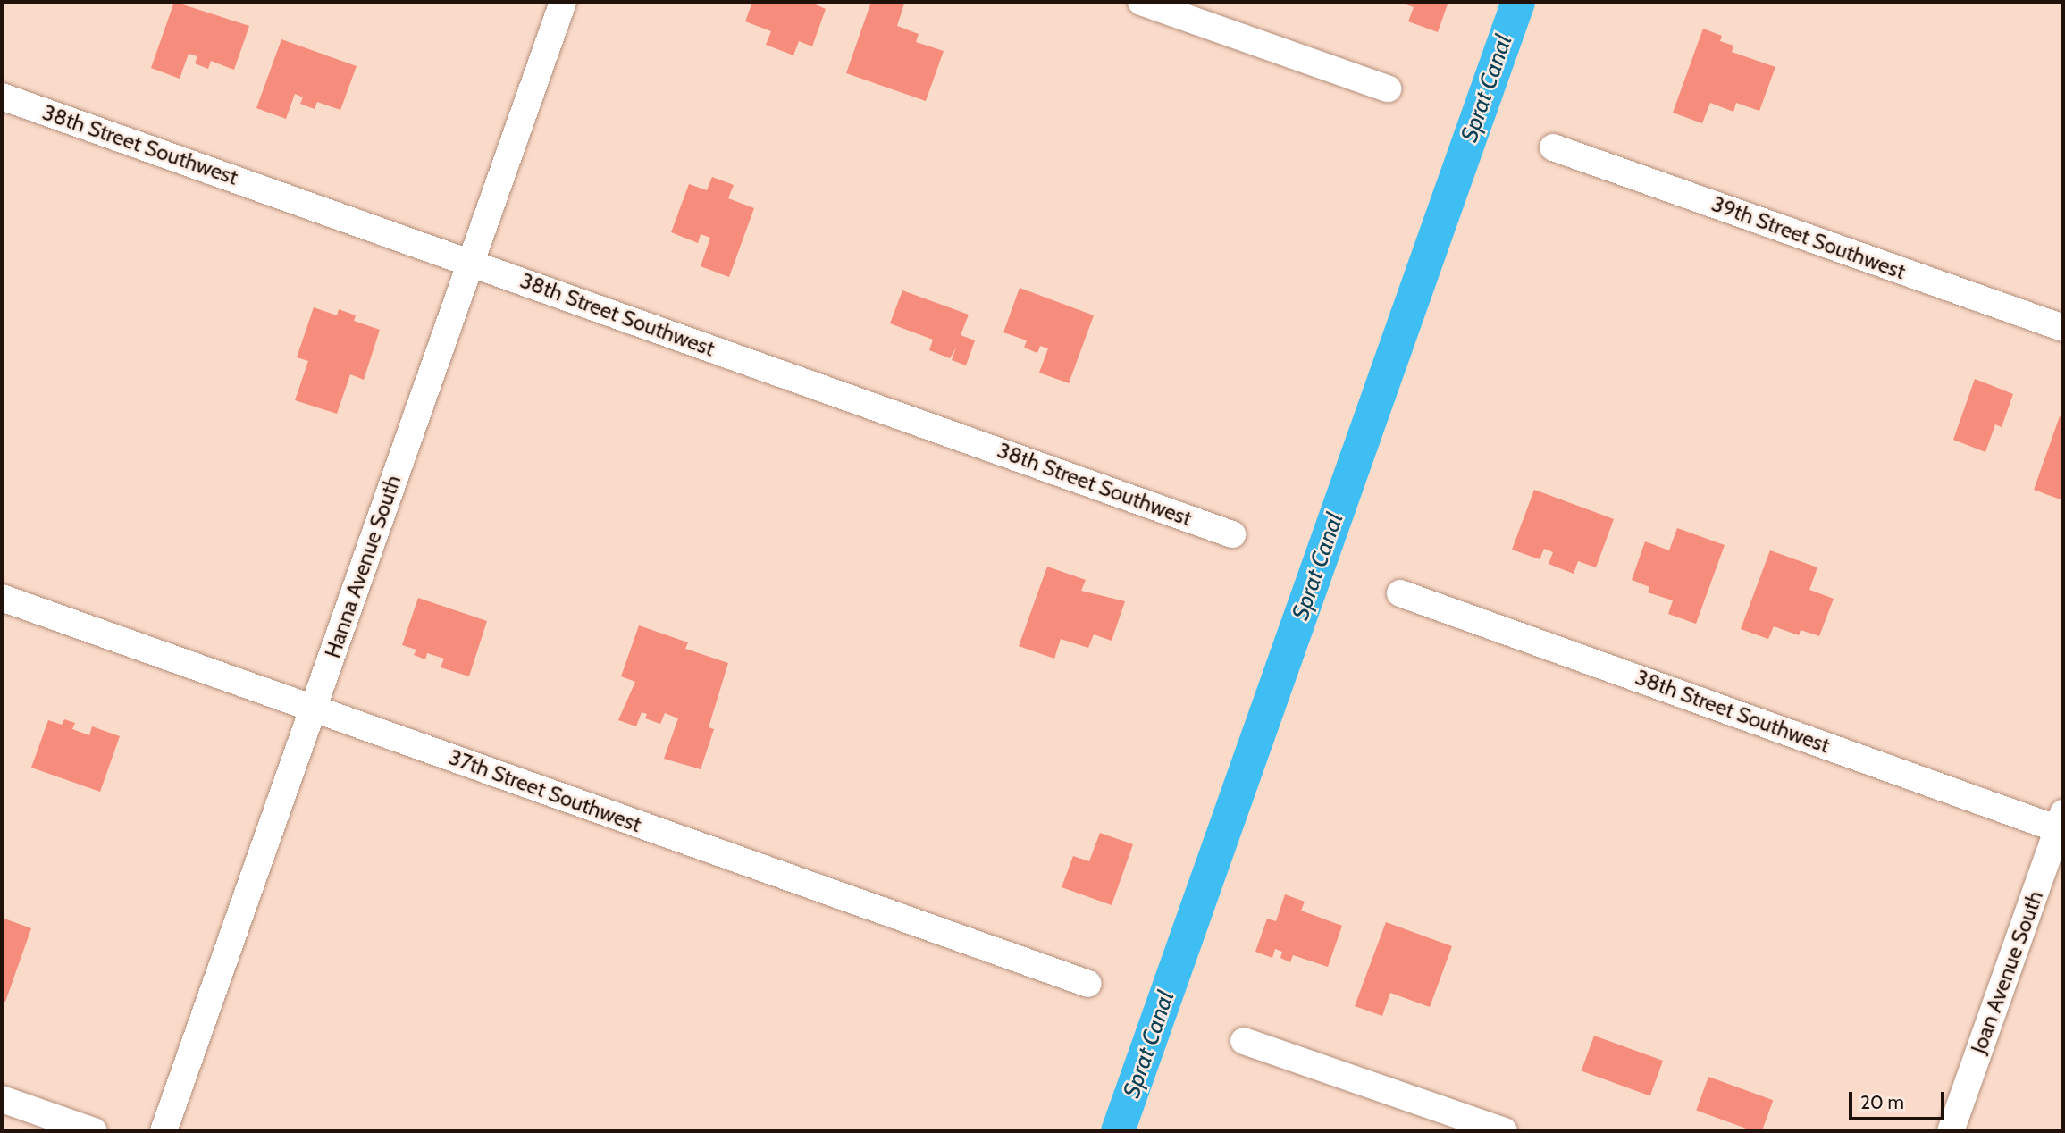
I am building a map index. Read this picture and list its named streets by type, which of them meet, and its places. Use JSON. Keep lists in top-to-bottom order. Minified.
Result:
{"streets":{"street":["38th Street Southwest","39th Street Southwest","Hanna Avenue South","37th Street Southwest","Joan Avenue South"]},"crossings":[["38th Street Southwest","Hanna Avenue South"],["38th Street Southwest","Joan Avenue South"],["Hanna Avenue South","37th Street Southwest"]],"water":["Sprat Canal"],"scale_bar":"20 m"}
